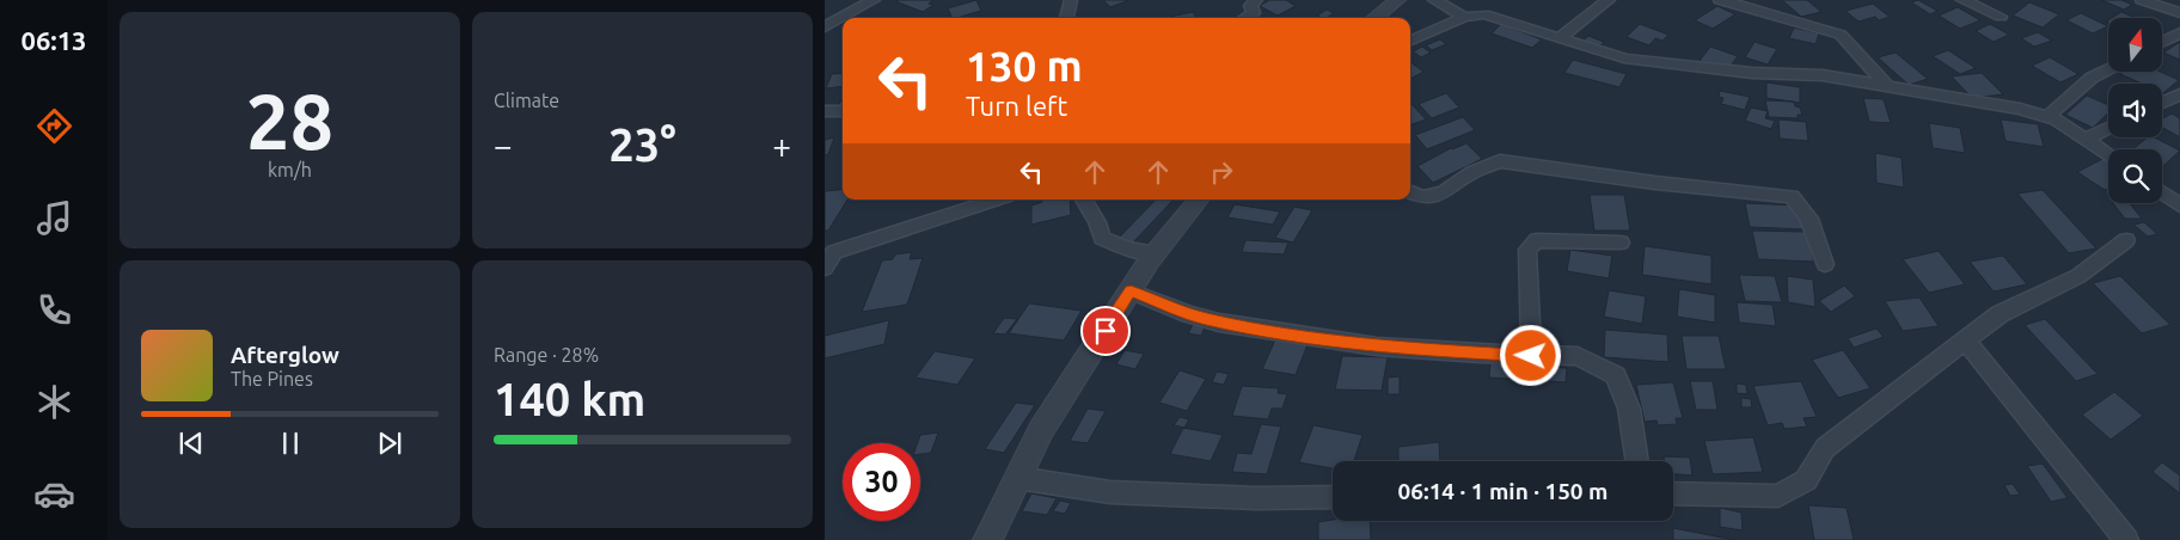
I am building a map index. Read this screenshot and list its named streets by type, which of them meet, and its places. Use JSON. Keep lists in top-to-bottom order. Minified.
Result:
{"north":"top","page":{"tabs":"06:13","tile":[["28","km/h"],"Climate",["Range · 28%","140 km"]],"turn":["130 m","Turn left"],"heat":["−","23°","+"],"song":["Afterglow","The Pines"],"limit":"30","trip":"06:14 · 1 min · 150 m"}}
